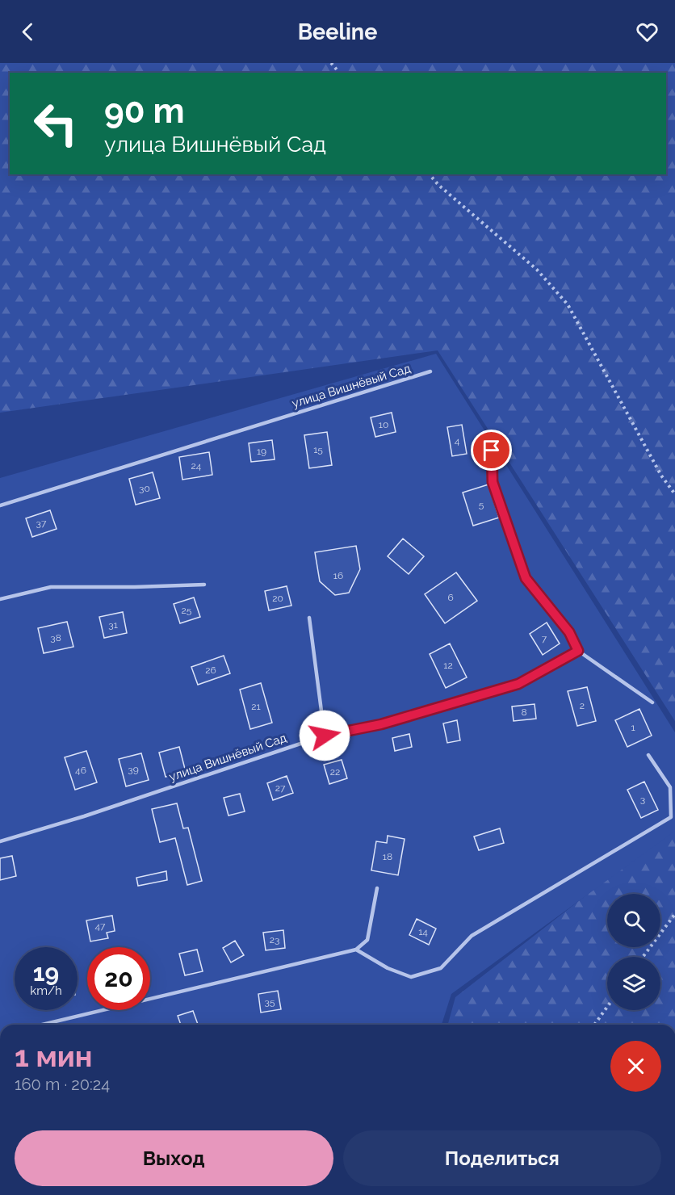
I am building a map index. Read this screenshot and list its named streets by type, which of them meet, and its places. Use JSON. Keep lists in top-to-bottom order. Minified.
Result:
{"streets":{"lane":["улица Вишнёвый Сад"]},"house_numbers":["10","4","15","19","24","30","5","37","16","6","20","25","31","38","7","12","26","2","21","8","1","39","46","22","27","3","18","47","14","23","35"],"page":{"header":"Beeline","turn":["90 m","улица Вишнёвый Сад"],"speed":"19 km/h","limit":"20","heading":["1 мин","160 m · 20:24"],"buttons":["Выход","Поделиться"]}}
